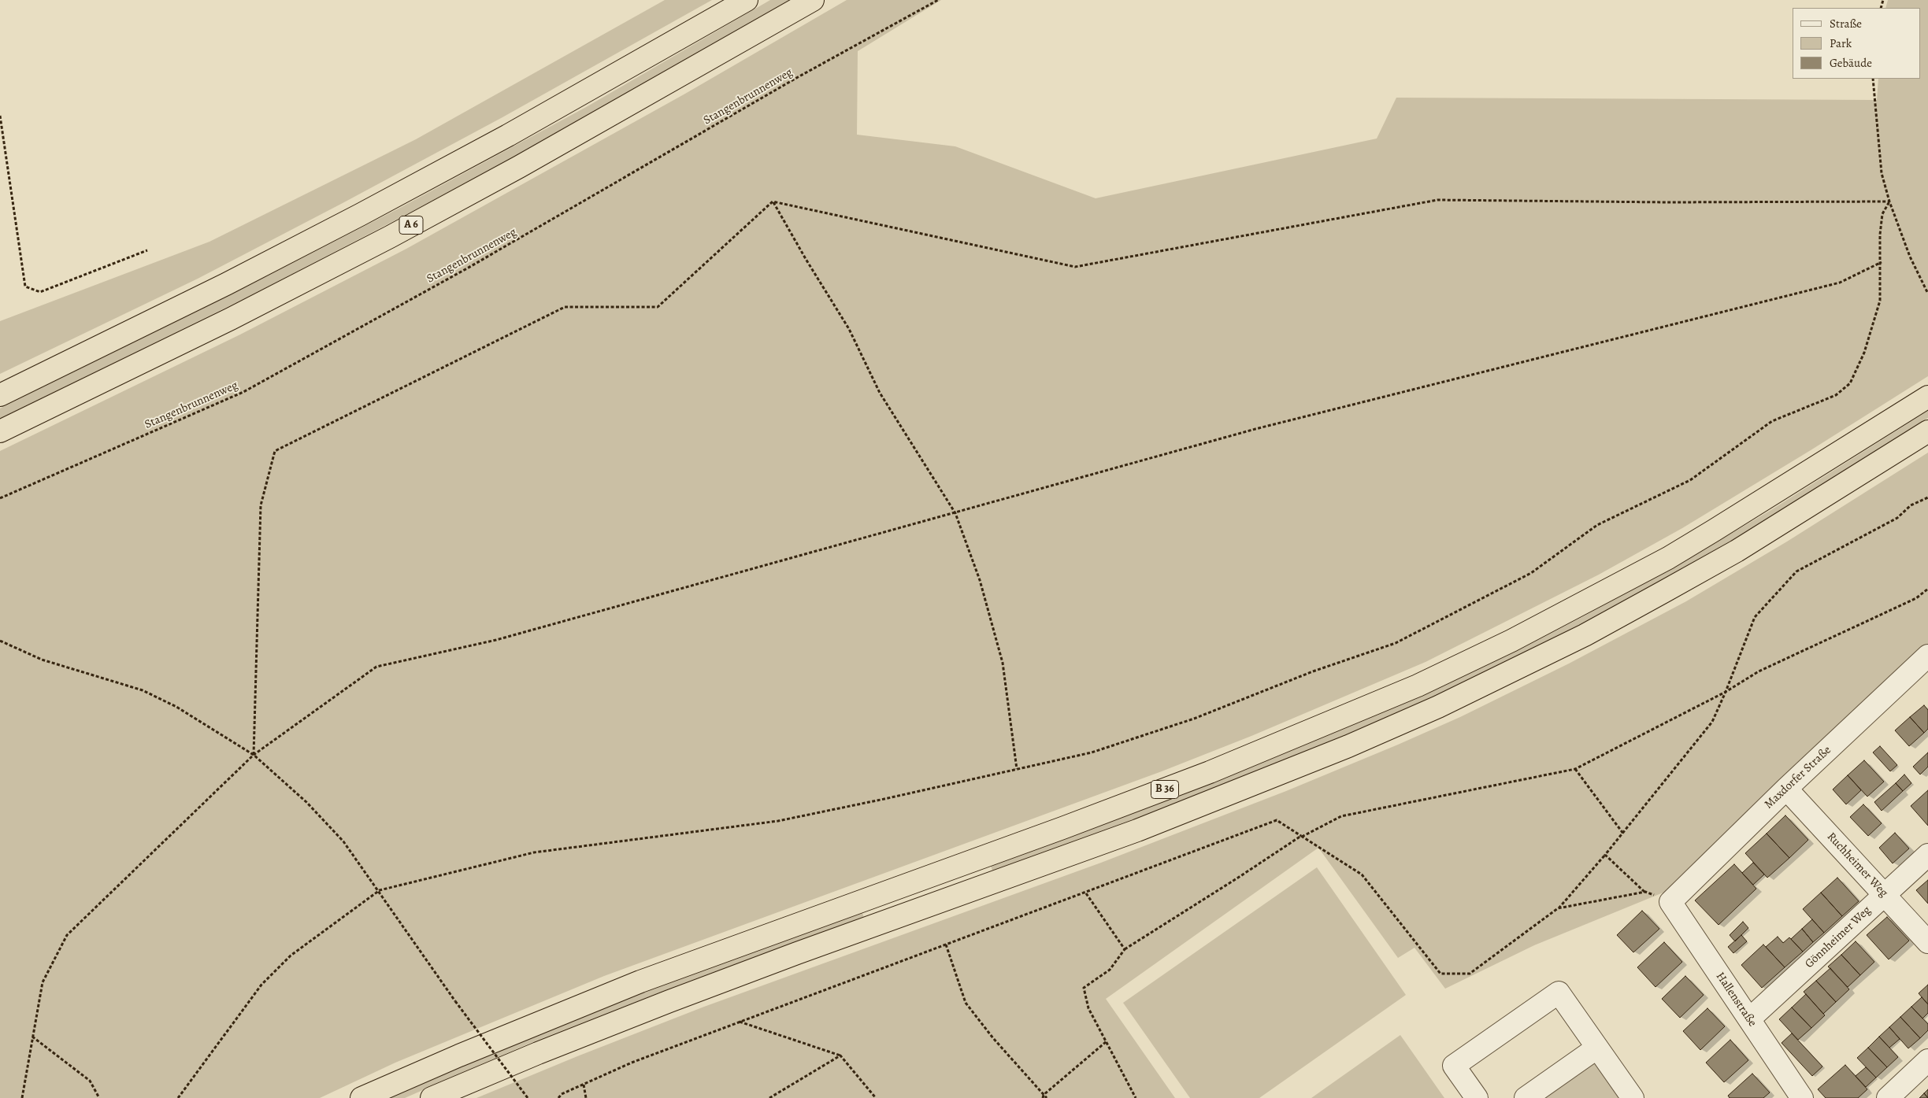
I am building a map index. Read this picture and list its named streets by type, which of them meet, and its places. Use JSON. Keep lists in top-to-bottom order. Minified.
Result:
{"streets":{"highway":["A 6","B 36"],"street":["Maxdorfer Straße","Ruchheimer Weg","Gönnheimer Weg","Hallenstraße"],"path":["Stangenbrunnenweg"]},"crossings":[["Maxdorfer Straße","Ruchheimer Weg"],["Maxdorfer Straße","Hallenstraße"],["Ruchheimer Weg","Gönnheimer Weg"],["Gönnheimer Weg","Hallenstraße"]],"legend":["Straße","Park","Gebäude"]}
